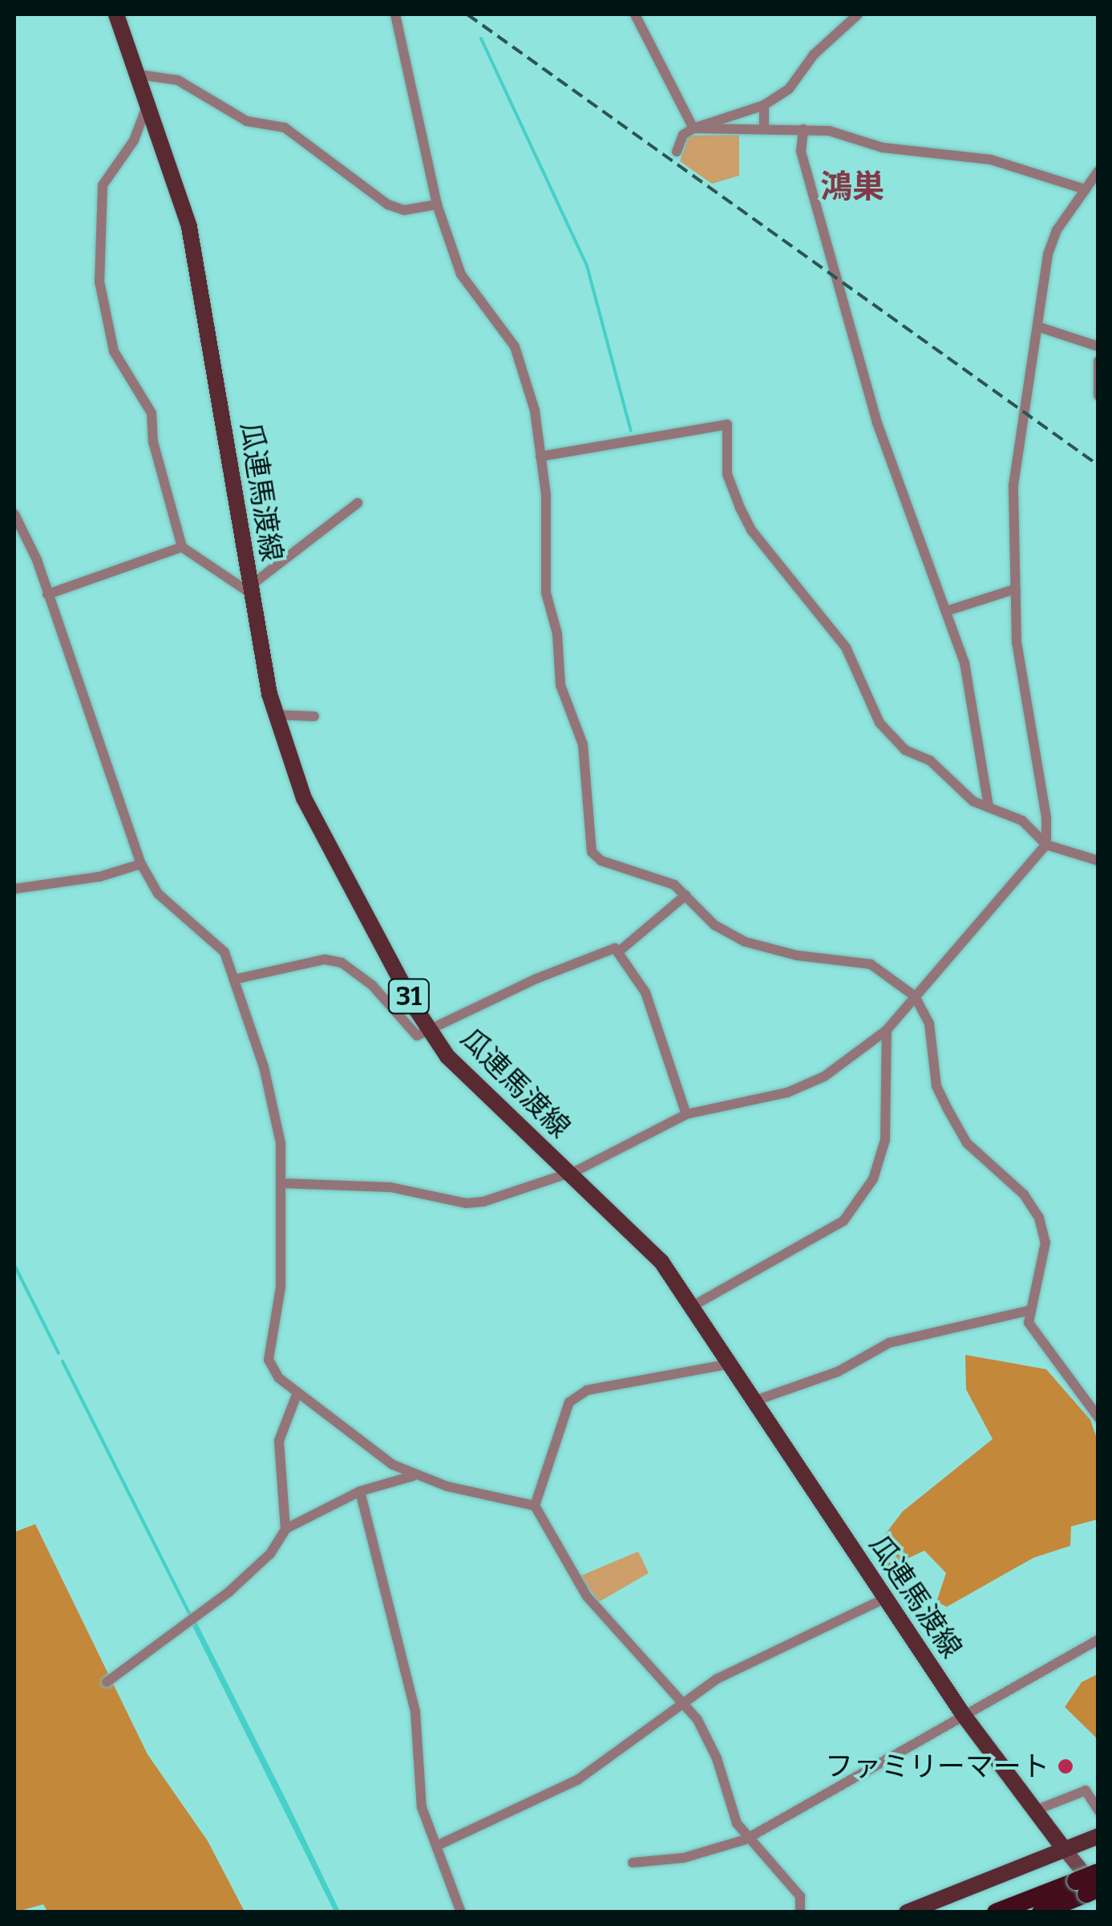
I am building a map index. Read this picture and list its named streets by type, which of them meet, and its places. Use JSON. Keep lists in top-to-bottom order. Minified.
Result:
{"streets":{"main road":["瓜連馬渡線","31"]},"districts":["鴻巣"],"places":["ファミリーマート"]}
